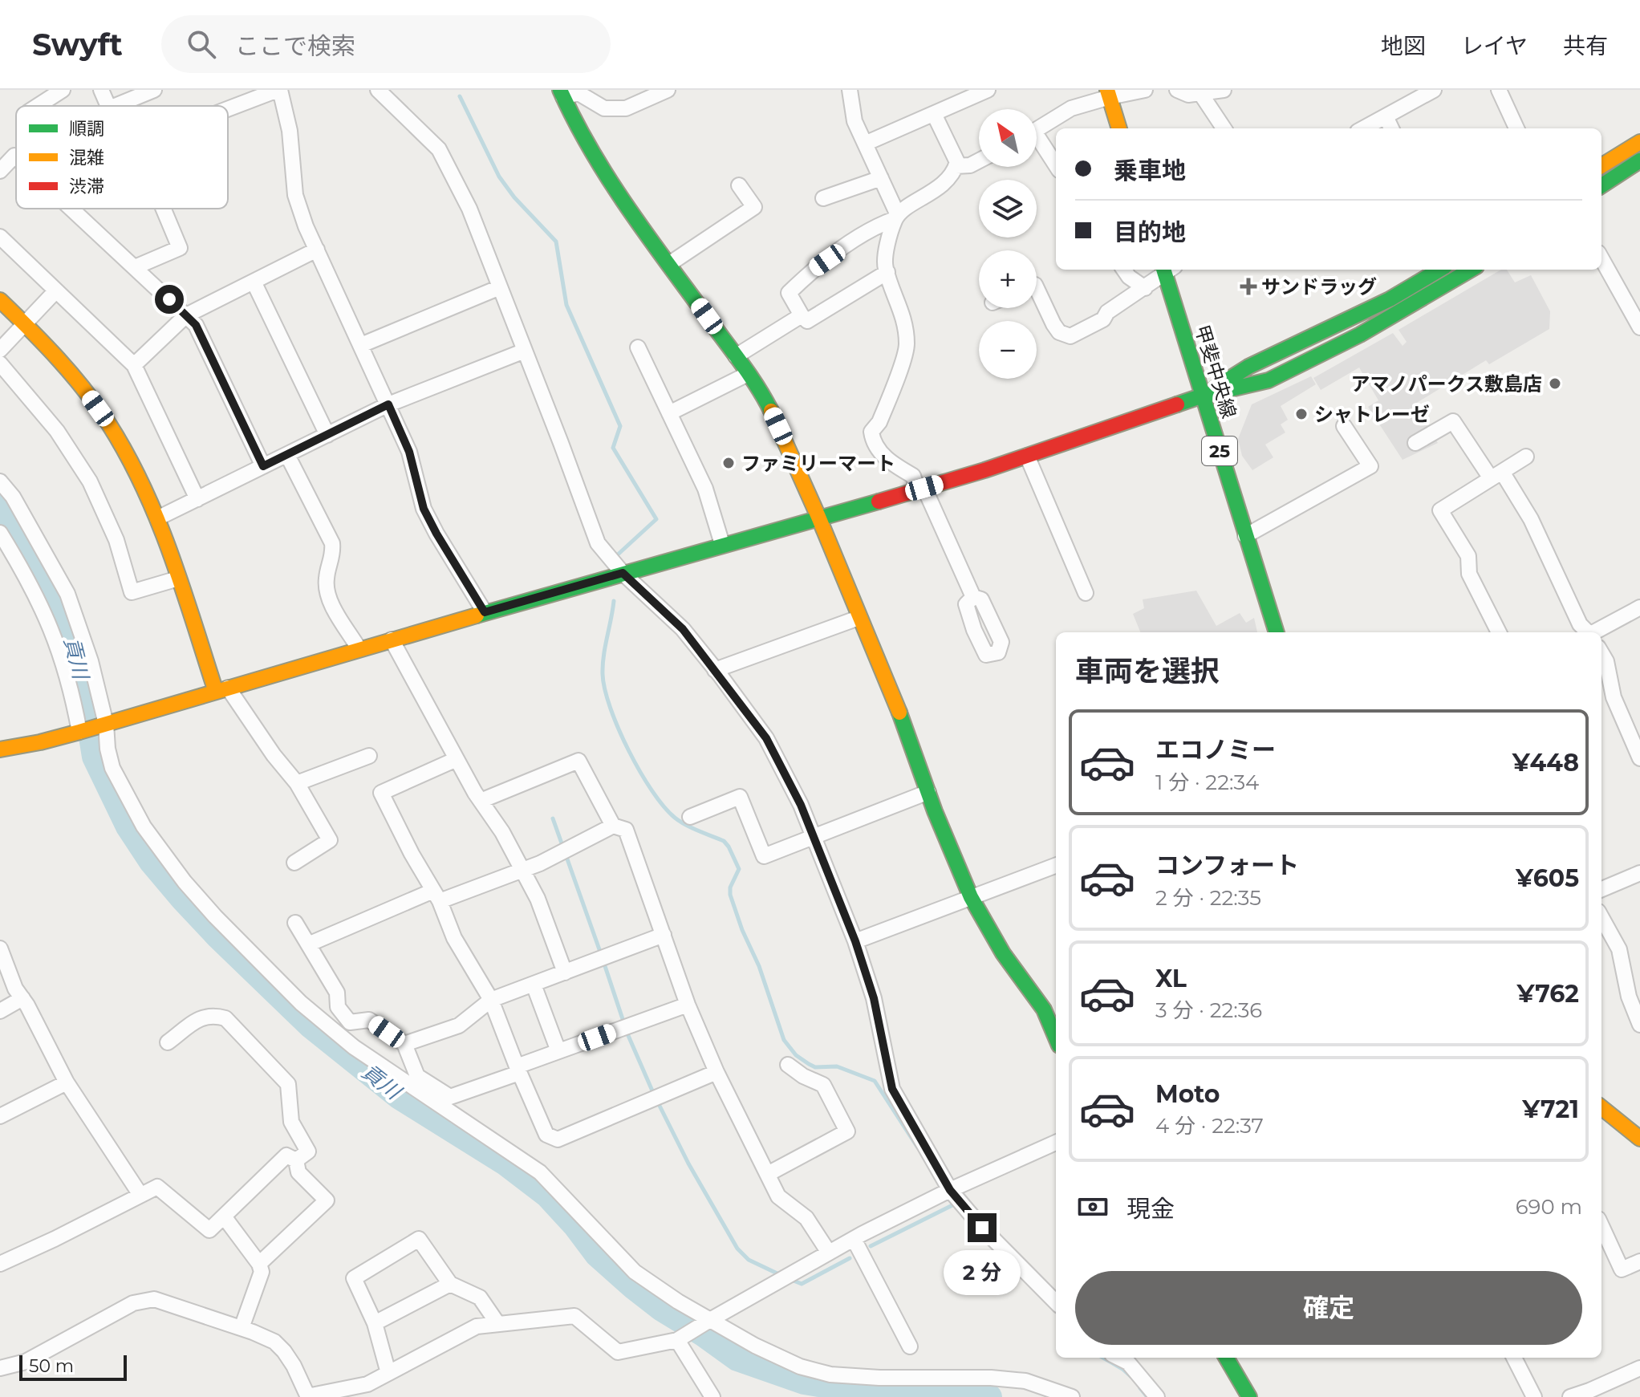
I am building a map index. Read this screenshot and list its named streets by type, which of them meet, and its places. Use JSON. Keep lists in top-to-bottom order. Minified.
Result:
{"streets":{"street":["甲斐中央線","25"]},"water":["貢川"],"places":{"health":["サンドラッグ"],"other":["アマノパークス敷島店","シャトレーゼ","ファミリーマート"]},"legend":["順調","混雑","渋滞"],"scale_bar":"50 m","north":"top left","page":{"header":"Swyft","search":"ここで検索","nav":["地図","レイヤ","共有"],"map_buttons":["+","−"],"banner":["乗車地","目的地"],"heading":"車両を選択","list":[{"name":"エコノミー","note":"1 分 · 22:34","value":"¥448"},{"name":"コンフォート","note":"2 分 · 22:35","value":"¥605"},{"name":"XL","note":"3 分 · 22:36","value":"¥762"},{"name":"Moto","note":"4 分 · 22:37","value":"¥721"}],"pay":["現金","690 m"],"bubble":"2 分","buttons":"確定","scale":"50 m"}}
